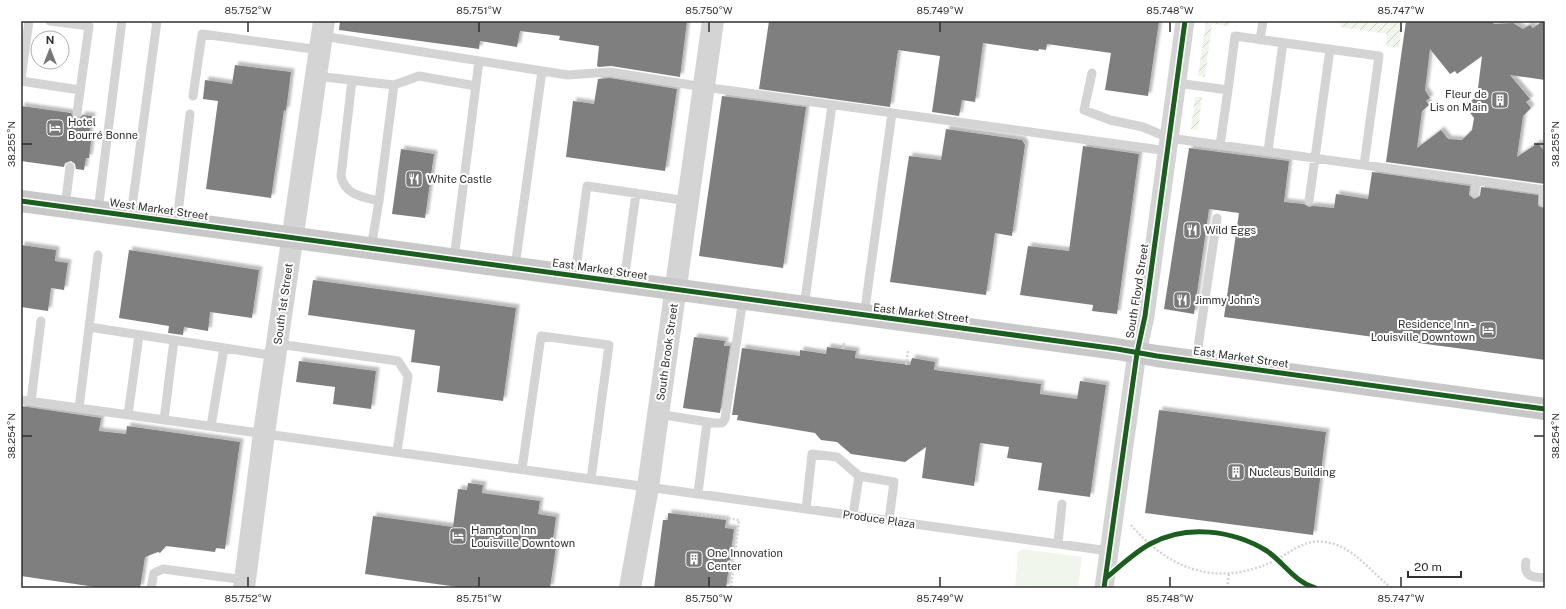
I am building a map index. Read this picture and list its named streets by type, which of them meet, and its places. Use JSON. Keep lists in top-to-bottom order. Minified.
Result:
{"streets":{"main road":["West Market Street","East Market Street"],"street":["South Floyd Street","South 1st Street","South Brook Street"],"lane":["Produce Plaza"]},"crossings":[["West Market Street","East Market Street"],["West Market Street","South 1st Street"],["East Market Street","South Floyd Street"],["East Market Street","South 1st Street"],["East Market Street","South Brook Street"],["South Floyd Street","Produce Plaza"],["South 1st Street","Produce Plaza"],["South Brook Street","Produce Plaza"]],"places":{"building":["Fleur de Lis on Main","Nucleus Building","One Innovation Center"],"hotel":["Hotel Bourré Bonne","Residence Inn - Louisville Downtown","Hampton Inn Louisville Downtown"],"restaurant":["White Castle","Wild Eggs","Jimmy John's"]},"scale_bar":"20 m","north":"top","coordinates":["85.752°W","85.751°W","85.750°W","85.749°W","85.748°W","85.747°W","38.255°N","38.254°N"]}
